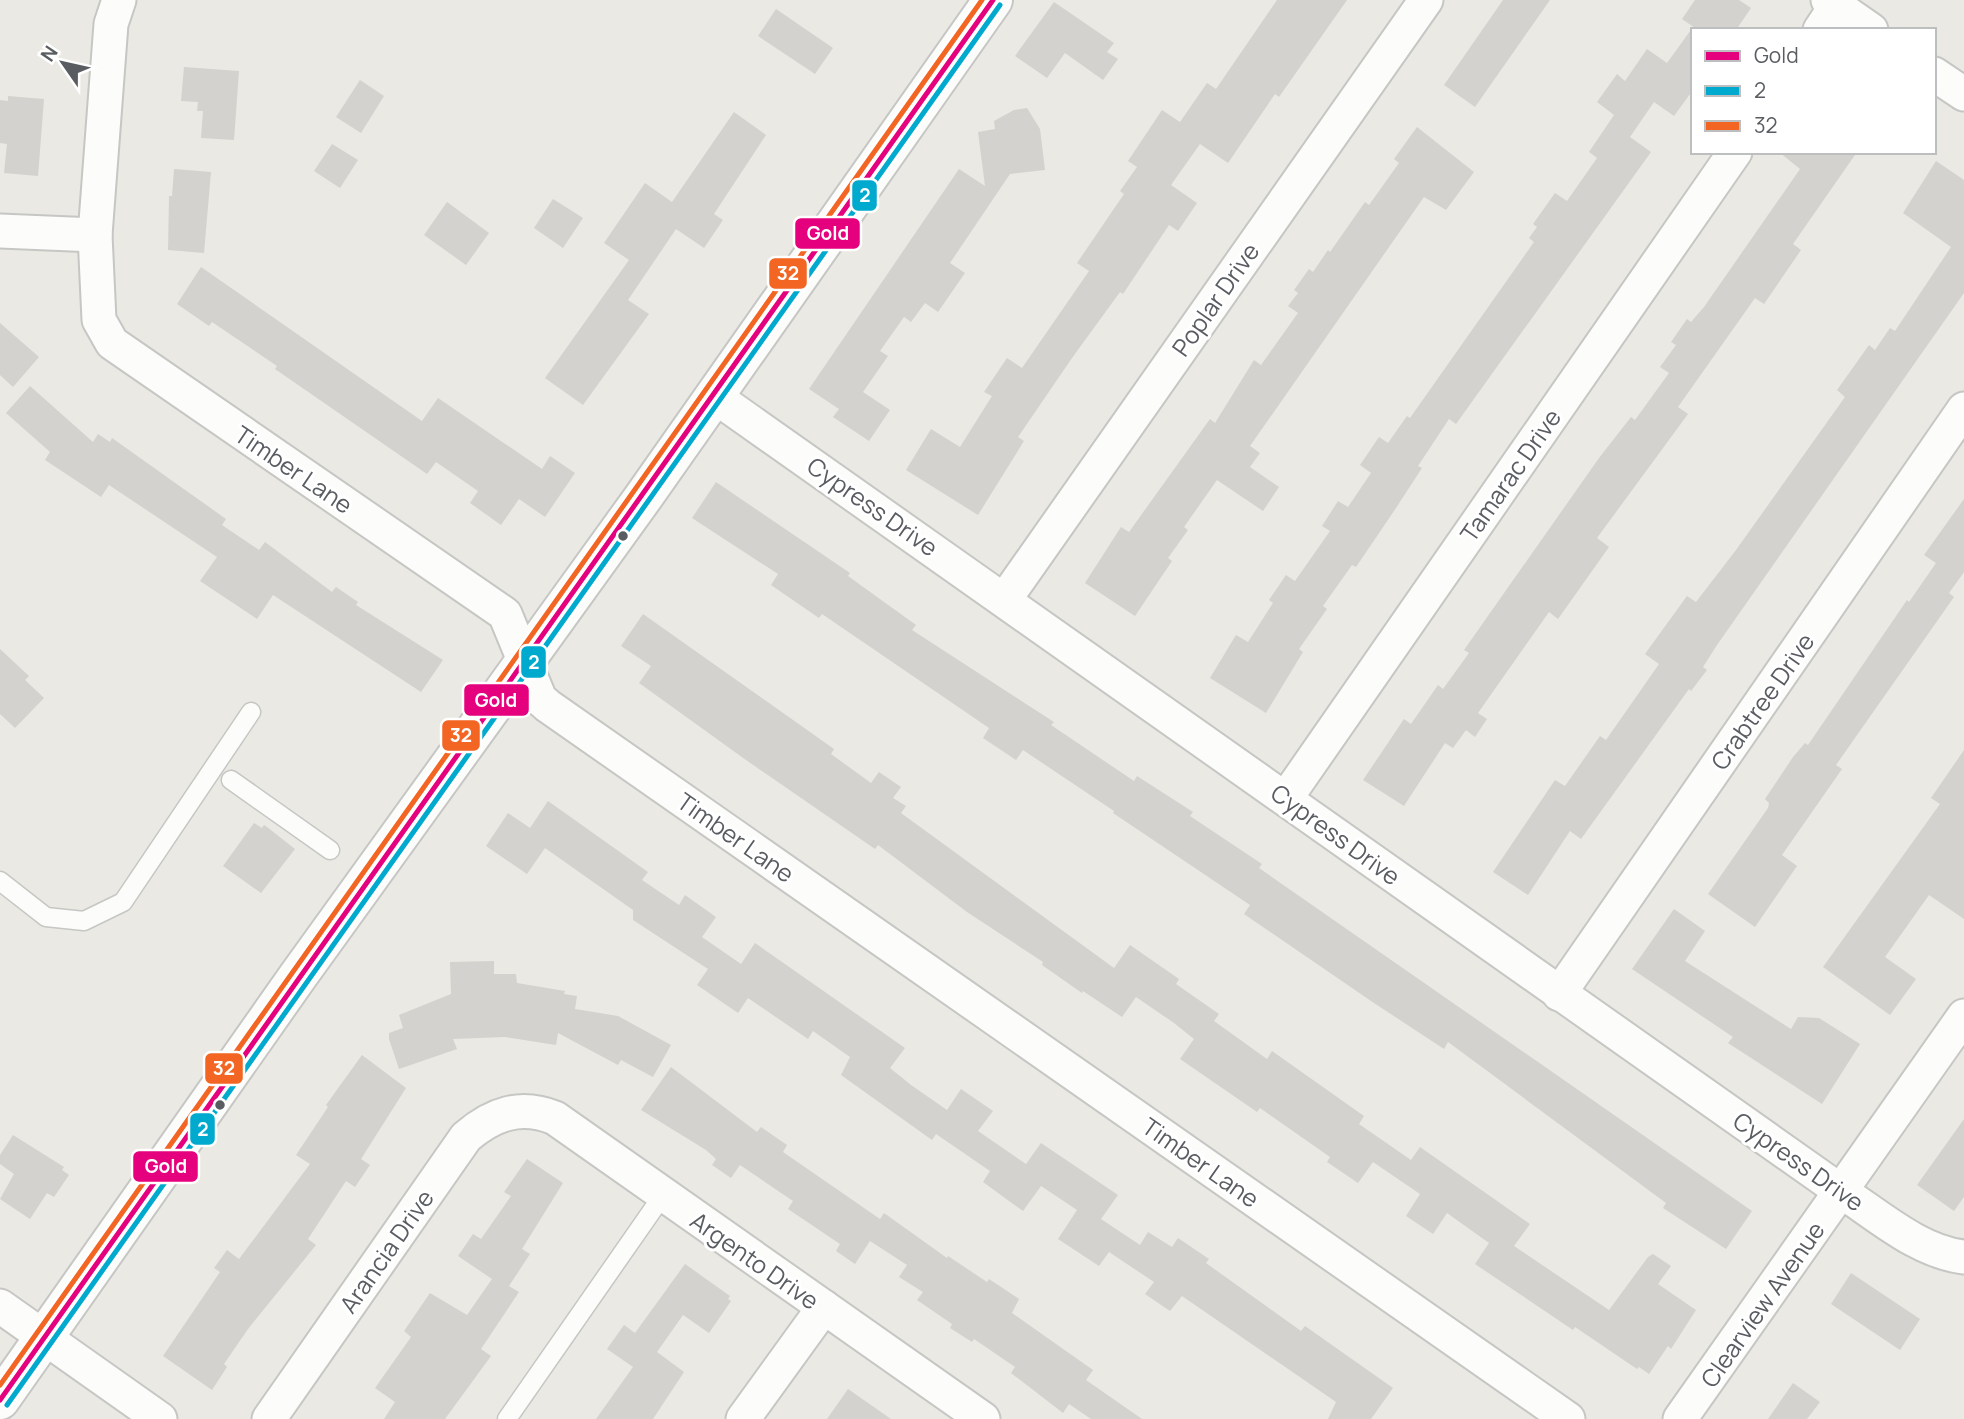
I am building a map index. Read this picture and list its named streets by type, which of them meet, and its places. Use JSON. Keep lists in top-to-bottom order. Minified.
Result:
{"streets":{"street":["Poplar Drive","Timber Lane","Tamarac Drive","Cypress Drive","Crabtree Drive","Arancia Drive","Argento Drive","Clearview Avenue"]},"crossings":[["Poplar Drive","Cypress Drive"],["Tamarac Drive","Cypress Drive"],["Cypress Drive","Crabtree Drive"],["Cypress Drive","Clearview Avenue"],["Arancia Drive","Argento Drive"]],"lines":["transit line Gold","transit line 32","transit line 2"],"legend":["Gold","2","32"],"north":"top left"}
